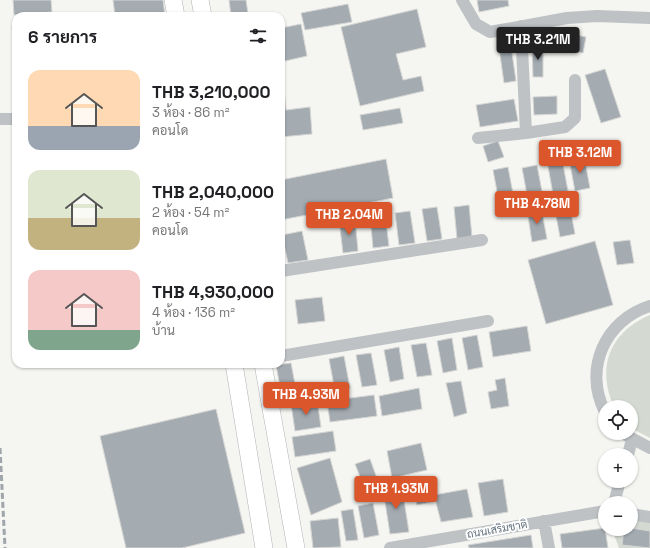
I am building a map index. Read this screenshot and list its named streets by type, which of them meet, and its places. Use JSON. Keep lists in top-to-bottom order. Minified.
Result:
{"streets":{"street":["ถนนเสริมชาติ"]},"page":{"heading":"6 รายการ","price":["THB 3.21M","THB 3.12M","THB 4.78M","THB 2.04M","THB 4.93M","THB 1.93M"],"list":[{"name":"THB 3,210,000","note":"3 ห้อง · 86 m² · คอนโด"},{"name":"THB 2,040,000","note":"2 ห้อง · 54 m² · คอนโด"},{"name":"THB 4,930,000","note":"4 ห้อง · 136 m² · บ้าน"}],"map_buttons":["+","−"]}}
